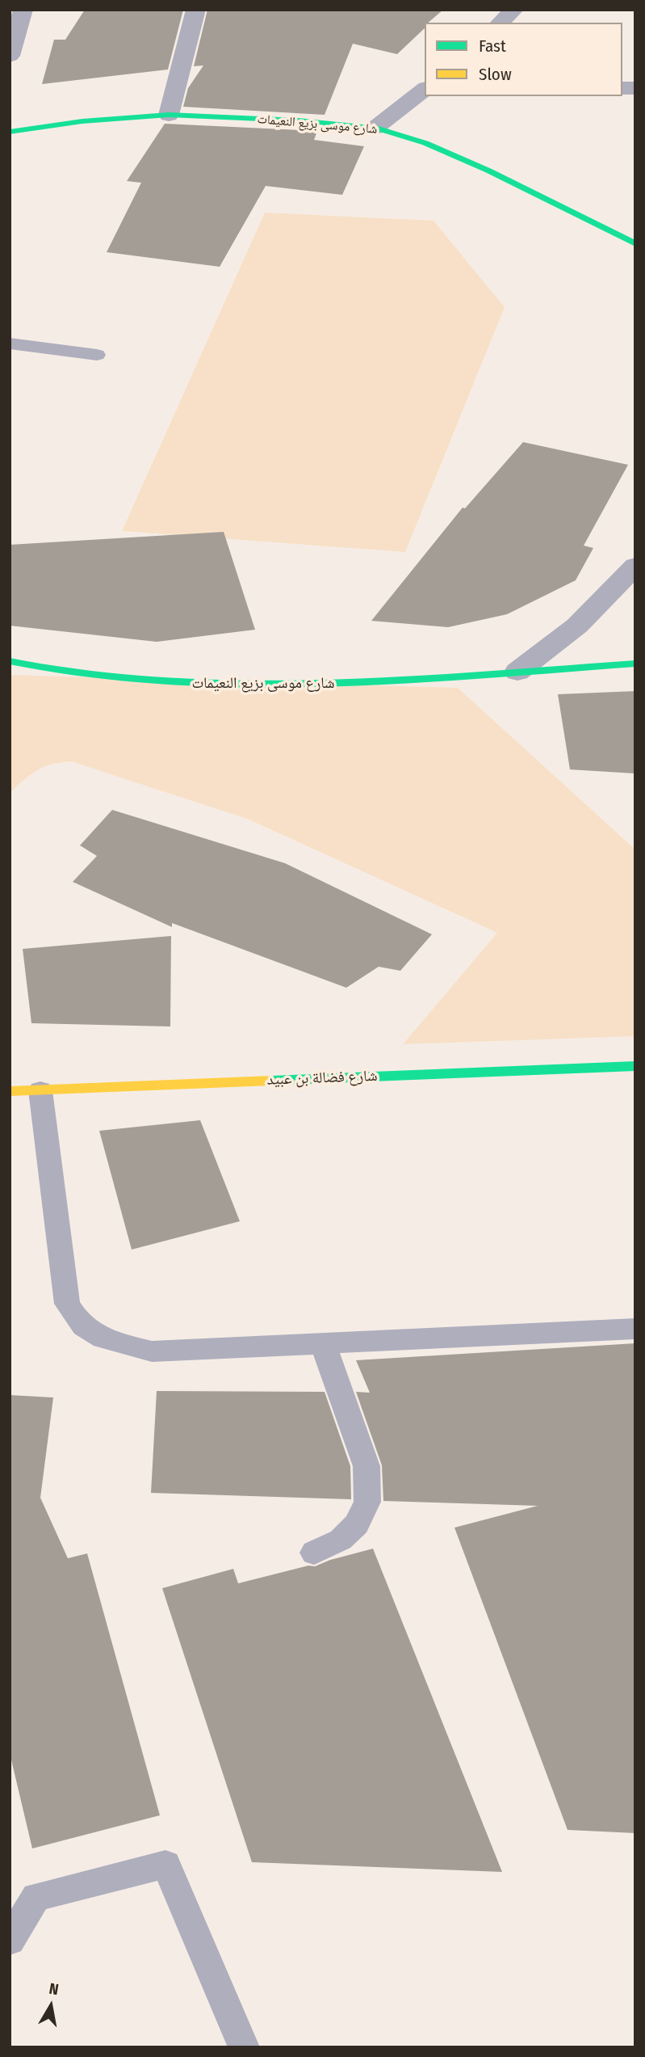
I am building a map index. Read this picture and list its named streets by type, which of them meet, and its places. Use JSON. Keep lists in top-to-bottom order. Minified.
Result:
{"streets":{"street":["شارع موسى بزيع النعيمات","شارع فضالة بن عبيد"]},"legend":["Fast","Slow"],"north":"top"}
